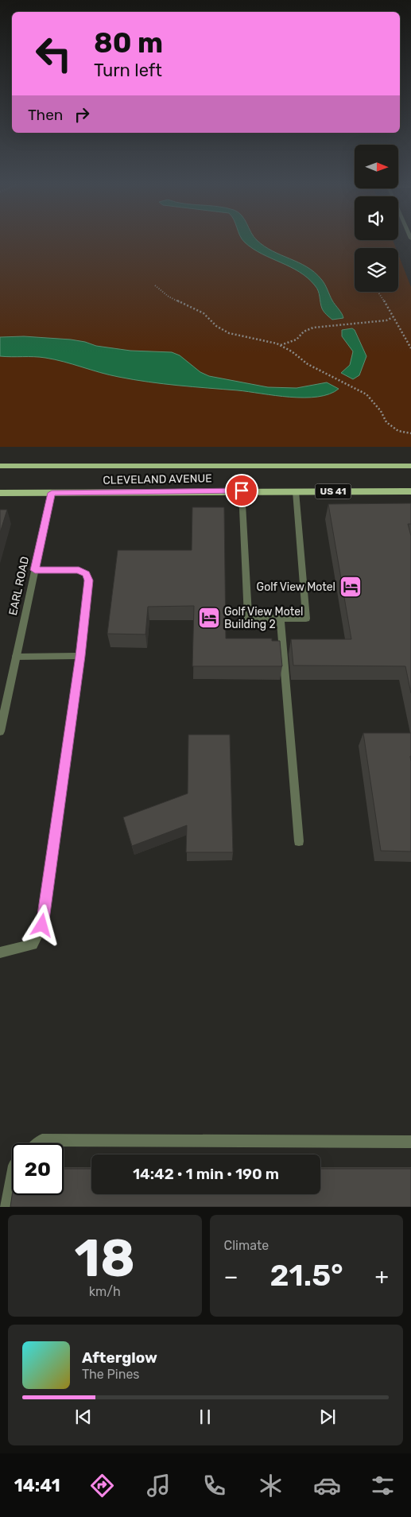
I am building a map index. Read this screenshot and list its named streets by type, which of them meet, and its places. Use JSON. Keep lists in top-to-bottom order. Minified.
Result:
{"streets":{"main road":["CLEVELAND AVENUE","US 41"],"street":["EARL ROAD"]},"crossings":[["CLEVELAND AVENUE","EARL ROAD"]],"places":{"hotel":["Golf View Motel","Golf View Motel Building 2"]},"north":"right","page":{"turn":["80 m","Turn left"],"then":"Then","limit":"20","trip":"14:42 · 1 min · 190 m","tile":[["18","km/h"],"Climate"],"heat":["−","21.5°","+"],"song":["Afterglow","The Pines"],"tabs":"14:41"}}
